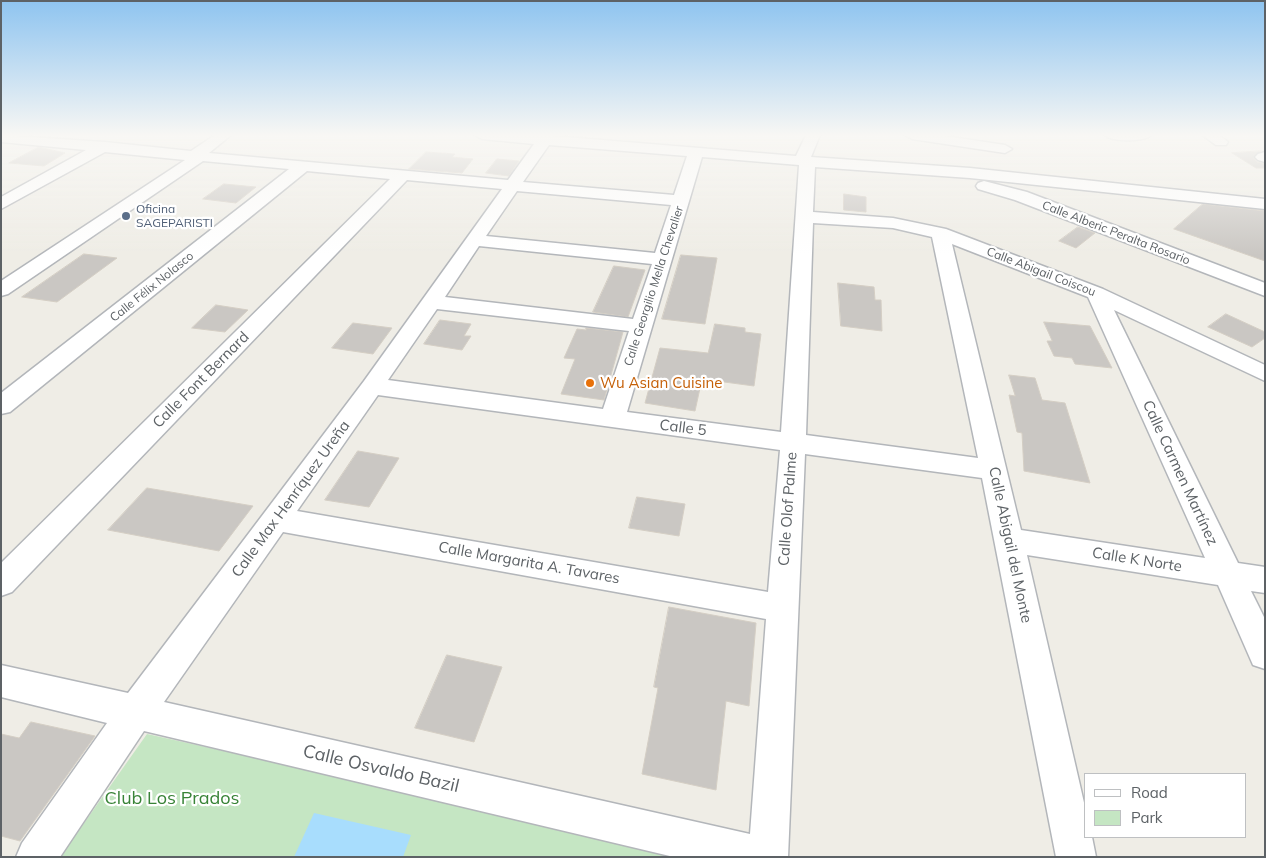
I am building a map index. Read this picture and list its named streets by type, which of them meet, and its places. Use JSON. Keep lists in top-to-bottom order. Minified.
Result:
{"streets":{"street":["Calle Alberic Peralta Rosario","Calle Abigail Coiscou","Calle Georgilio Mella Chevalier","Calle Félix Nolasco","Calle Font Bernard","Calle 5","Calle Carmen Martínez","Calle Max Henríquez Ureña","Calle Olof Palme","Calle Abigail del Monte","Calle K Norte","Calle Margarita A. Tavares","Calle Osvaldo Bazil"]},"crossings":[["Calle Abigail Coiscou","Calle Carmen Martínez"],["Calle Abigail Coiscou","Calle Olof Palme"],["Calle Abigail Coiscou","Calle Abigail del Monte"],["Calle Georgilio Mella Chevalier","Calle 5"],["Calle 5","Calle Max Henríquez Ureña"],["Calle 5","Calle Olof Palme"],["Calle 5","Calle Abigail del Monte"],["Calle Carmen Martínez","Calle K Norte"],["Calle Max Henríquez Ureña","Calle Margarita A. Tavares"],["Calle Max Henríquez Ureña","Calle Osvaldo Bazil"],["Calle Olof Palme","Calle Margarita A. Tavares"],["Calle Abigail del Monte","Calle K Norte"]],"parks":["Club Los Prados"],"places":["Oficina SAGEPARISTI","Wu Asian Cuisine"],"legend":["Road","Park"]}
